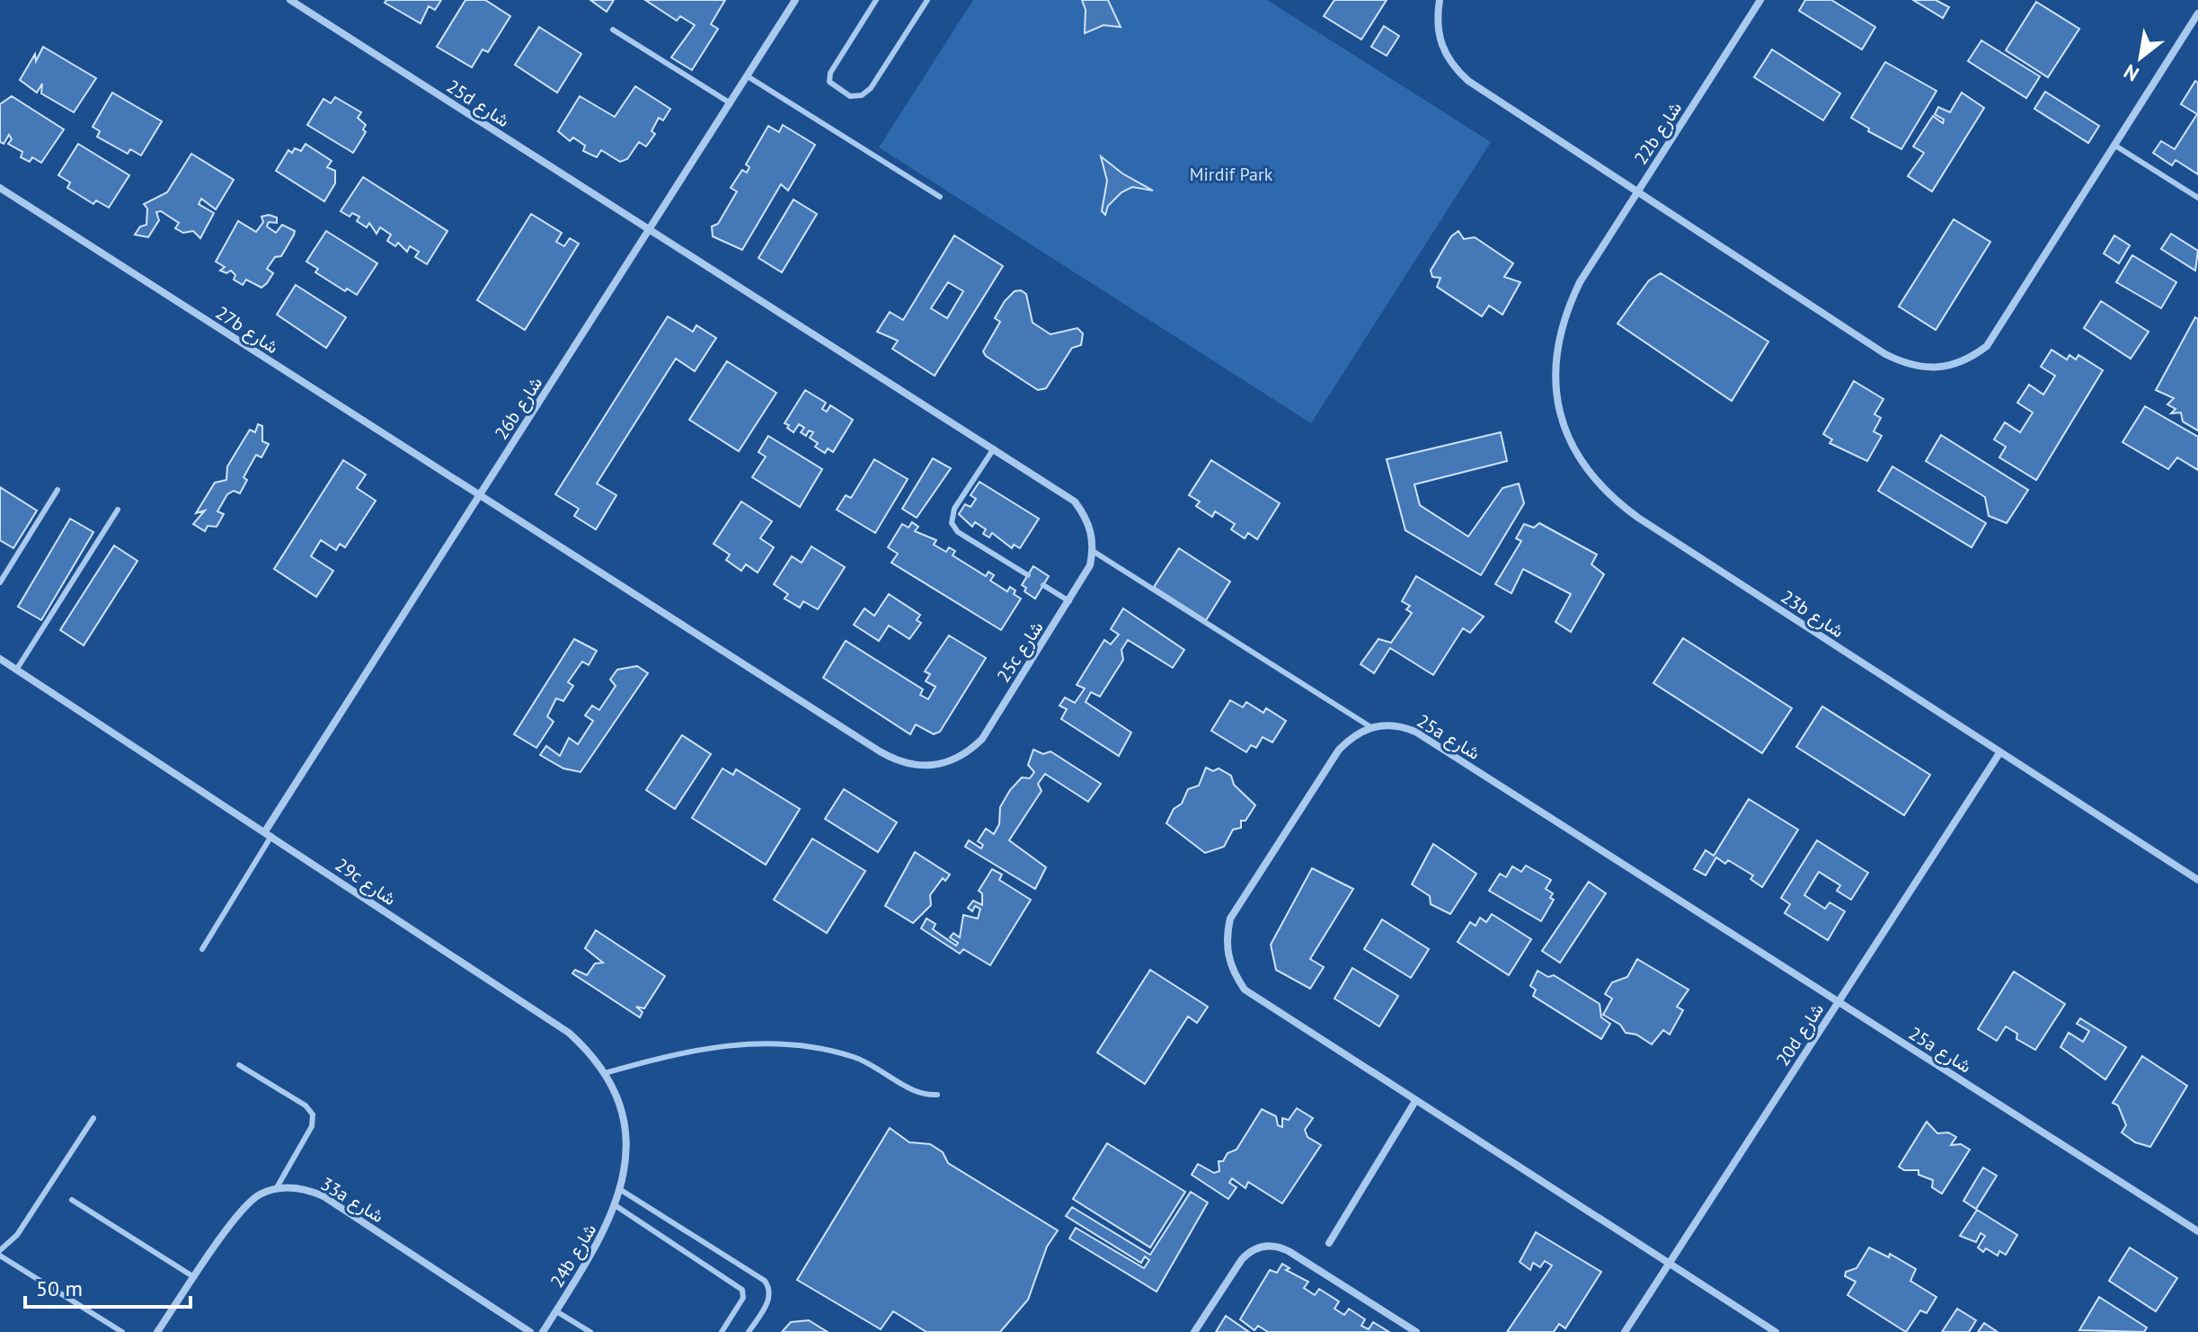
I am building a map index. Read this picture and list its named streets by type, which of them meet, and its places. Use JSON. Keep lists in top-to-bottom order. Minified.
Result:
{"streets":{"street":["25d شارع","22b شارع","27b شارع","26b شارع","23b شارع","25c شارع","25a شارع","29c شارع","20d شارع","33a شارع","24b شارع"]},"crossings":[["25d شارع","26b شارع"],["22b شارع","23b شارع"],["27b شارع","26b شارع"],["27b شارع","25c شارع"],["26b شارع","25c شارع"],["26b شارع","29c شارع"],["23b شارع","20d شارع"],["25a شارع","20d شارع"],["29c شارع","24b شارع"]],"parks":["Mirdif Park"],"scale_bar":"50 m","north":"bottom left"}
